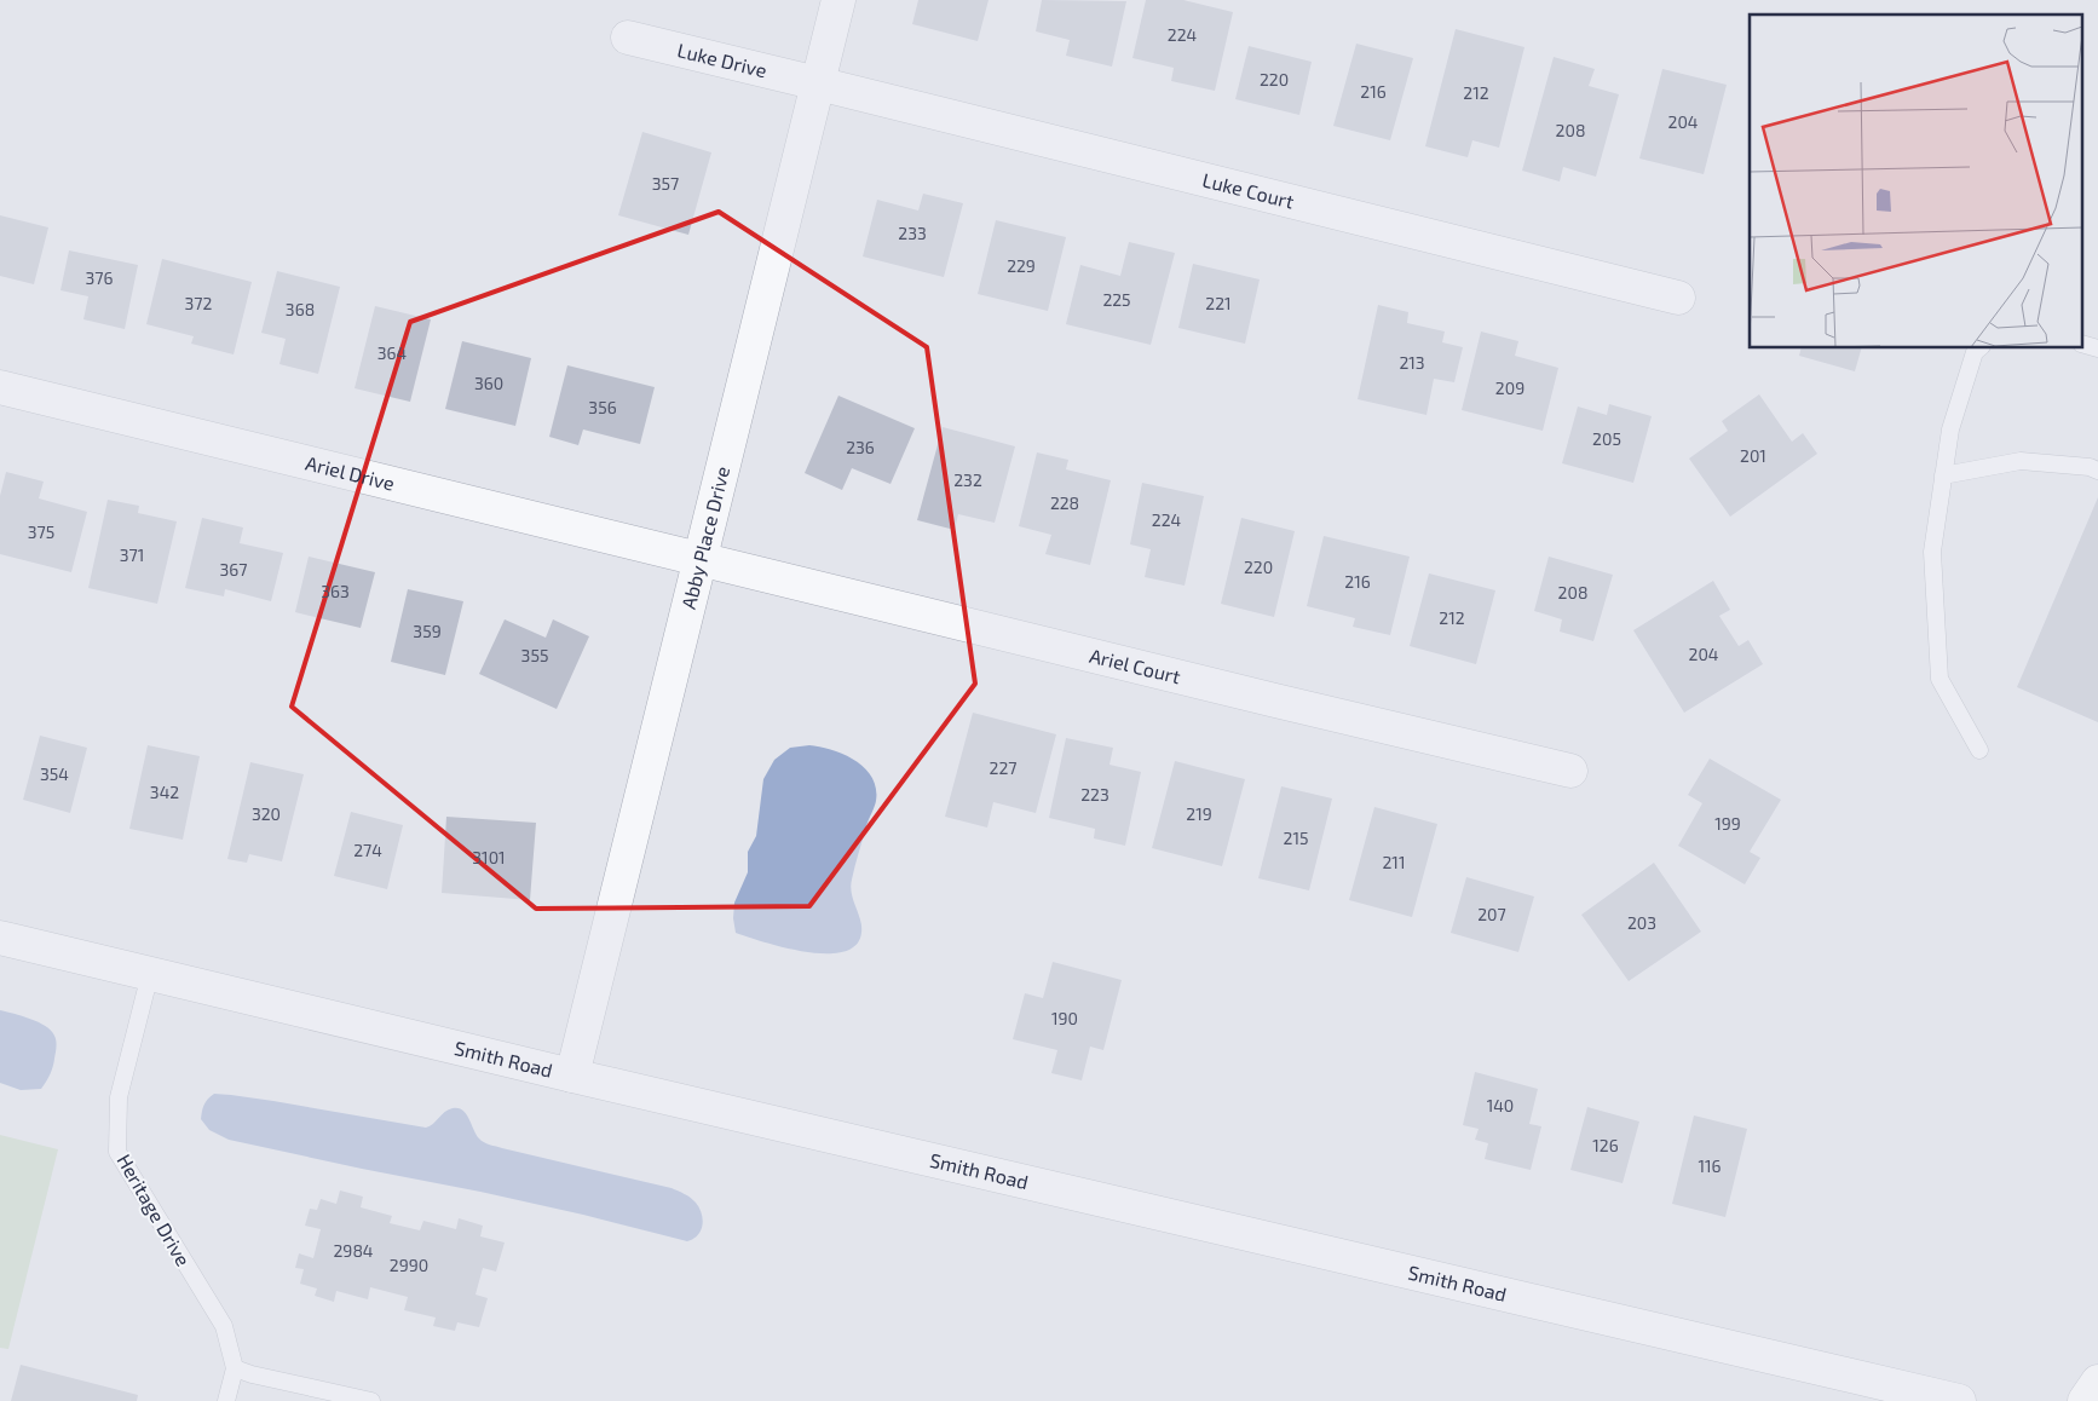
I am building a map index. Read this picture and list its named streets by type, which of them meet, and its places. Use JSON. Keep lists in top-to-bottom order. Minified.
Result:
{"streets":{"street":["Luke Drive","Luke Court","Ariel Drive","Abby Place Drive","Ariel Court","Smith Road"],"lane":["Heritage Drive"]},"crossings":[["Luke Drive","Luke Court"],["Luke Drive","Abby Place Drive"],["Luke Court","Abby Place Drive"],["Ariel Drive","Abby Place Drive"],["Ariel Drive","Ariel Court"],["Abby Place Drive","Ariel Court"],["Abby Place Drive","Smith Road"],["Smith Road","Heritage Drive"]],"house_numbers":["224","220","216","212","204","208","357","233","229","376","225","372","221","368","364","213","360","209","356","205","236","201","232","228","224","375","371","220","367","216","363","208","212","359","204","355","227","354","342","223","320","219","199","215","274","3101","211","207","203","190","140","126","116","2984","2990"]}
